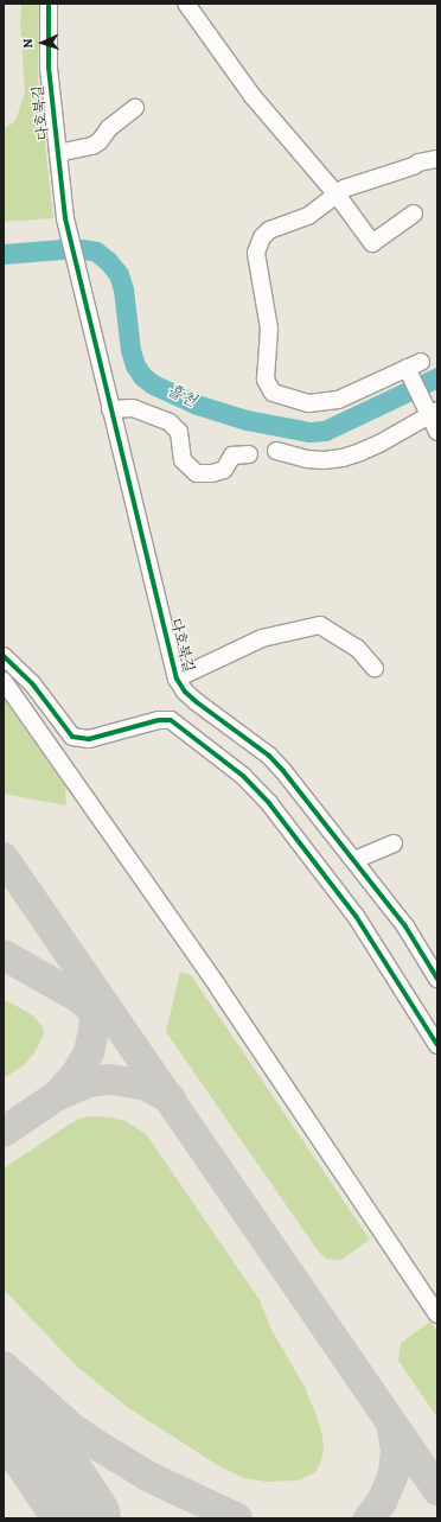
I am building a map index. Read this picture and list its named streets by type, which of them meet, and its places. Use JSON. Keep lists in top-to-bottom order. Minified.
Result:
{"streets":{"street":["다호북길"]},"water":["흘천"],"north":"left"}
